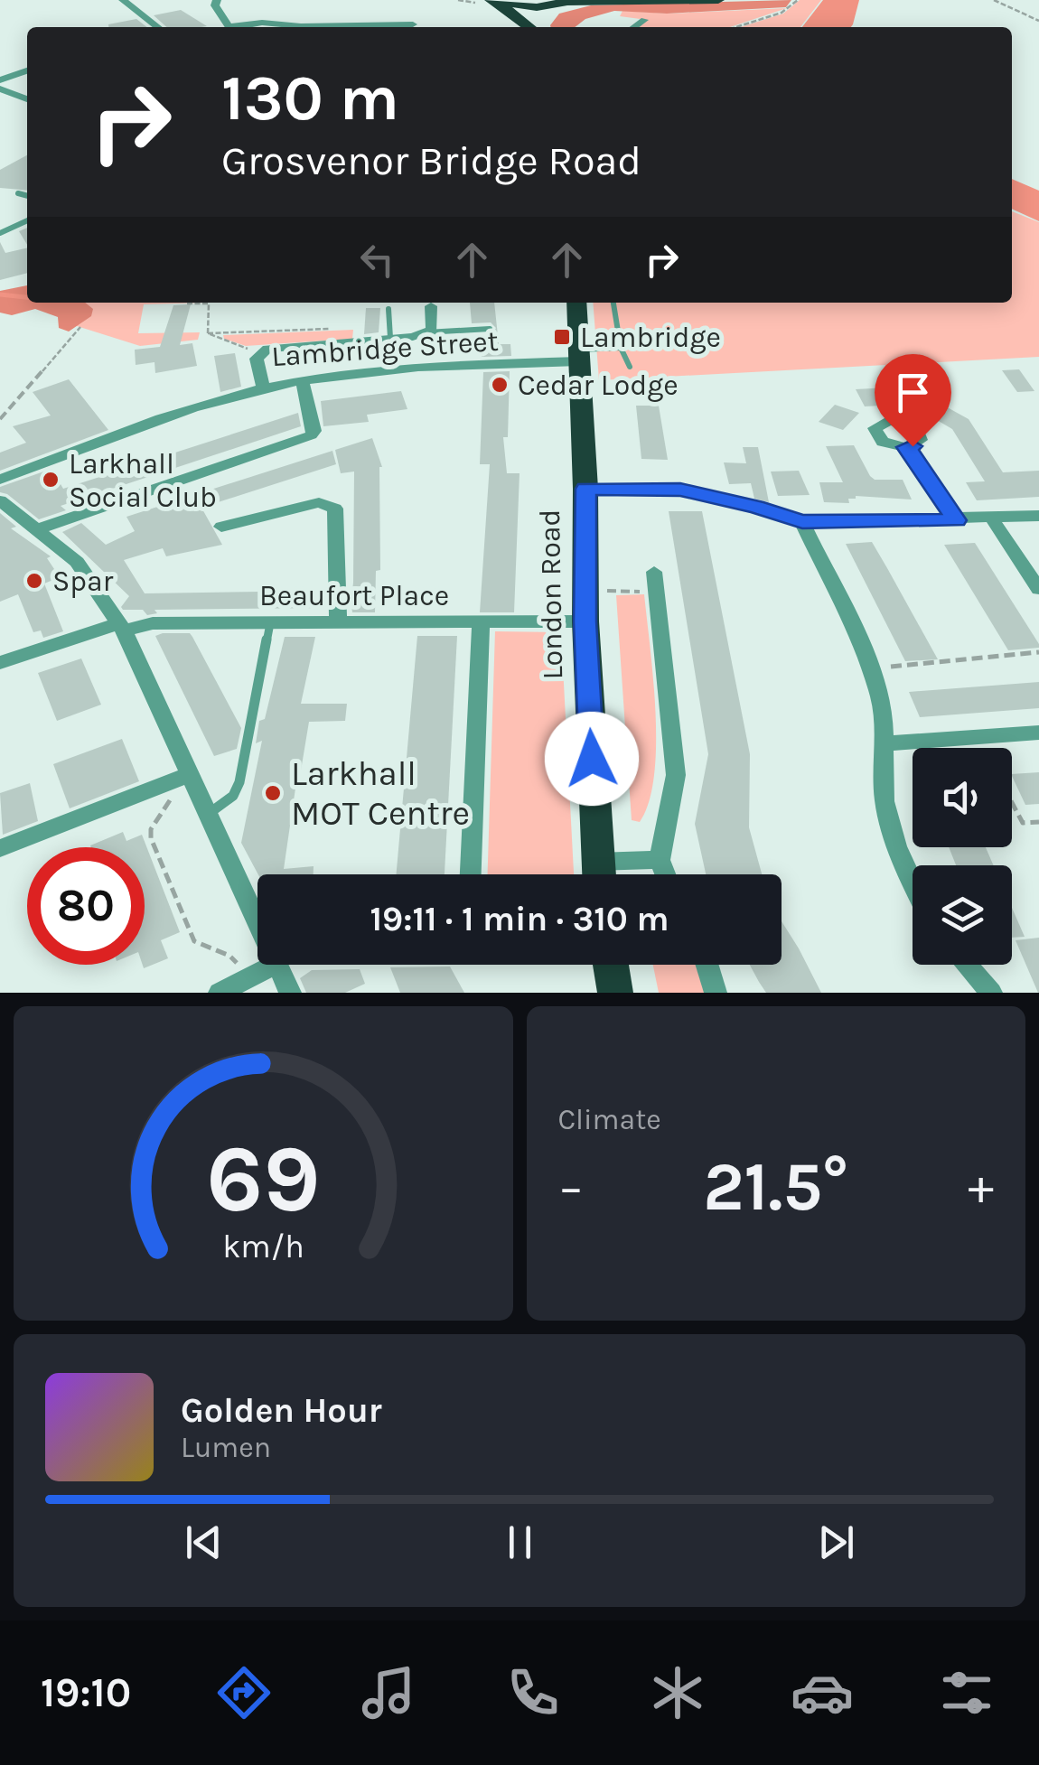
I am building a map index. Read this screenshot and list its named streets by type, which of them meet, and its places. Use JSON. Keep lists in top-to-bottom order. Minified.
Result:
{"streets":{"highway":["London Road"],"street":["Lambridge Street","Beaufort Place"]},"crossings":[["Lambridge Street","London Road"],["London Road","Beaufort Place"]],"places":{"transit":["Lambridge"],"other":["Cedar Lodge","Larkhall Social Club","Spar","Larkhall MOT Centre"]},"page":{"turn":["130 m","Grosvenor Bridge Road"],"limit":"80","trip":"19:11 · 1 min · 310 m","tile":"Climate","heat":["−","21.5°","+"],"song":["Golden Hour","Lumen"],"tabs":"19:10","gauge":["69","km/h"]}}
